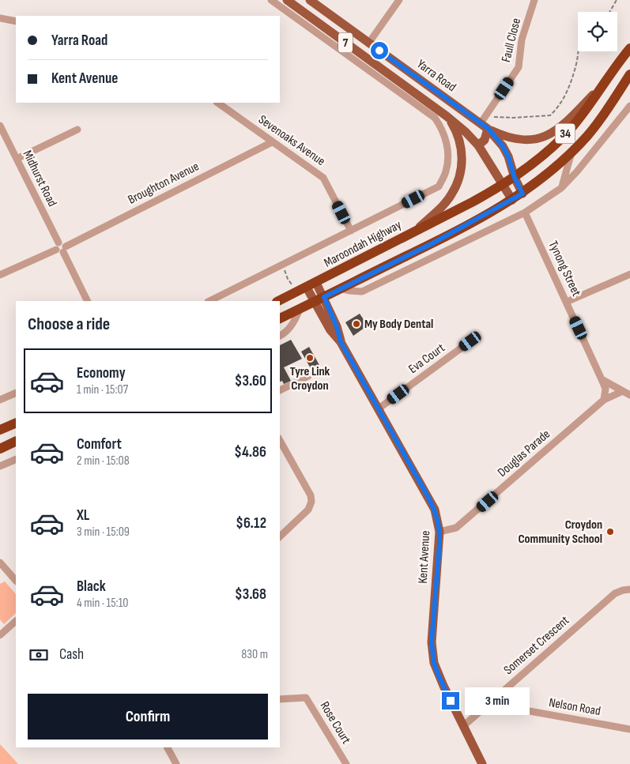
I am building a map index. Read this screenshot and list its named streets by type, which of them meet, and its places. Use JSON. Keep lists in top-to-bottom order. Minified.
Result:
{"streets":{"highway":["34","Maroondah Highway"],"main road":["7","Yarra Road","Kent Avenue"],"street":["Faull Close","Sevenoaks Avenue","Midhurst Road","Broughton Avenue","Tynong Street","Eva Court","Douglas Parade","Somerset Crescent","Nelson Road","Rose Court"]},"crossings":[["Faull Close","Yarra Road"],["Yarra Road","34"],["Yarra Road","Maroondah Highway"],["Sevenoaks Avenue","Broughton Avenue"],["Midhurst Road","Broughton Avenue"],["Maroondah Highway","Kent Avenue"],["Tynong Street","Douglas Parade"],["Eva Court","Kent Avenue"],["Douglas Parade","Kent Avenue"],["Kent Avenue","Somerset Crescent"],["Somerset Crescent","Nelson Road"]],"places":["My Body Dental","Tyre Link Croydon","Croydon Community School"],"page":{"banner":["Yarra Road","Kent Avenue"],"heading":"Choose a ride","list":[{"name":"Economy","note":"1 min · 15:07","value":"$3.60"},{"name":"Comfort","note":"2 min · 15:08","value":"$4.86"},{"name":"XL","note":"3 min · 15:09","value":"$6.12"},{"name":"Black","note":"4 min · 15:10","value":"$3.68"}],"pay":["Cash","830 m"],"buttons":"Confirm","bubble":"3 min"}}
